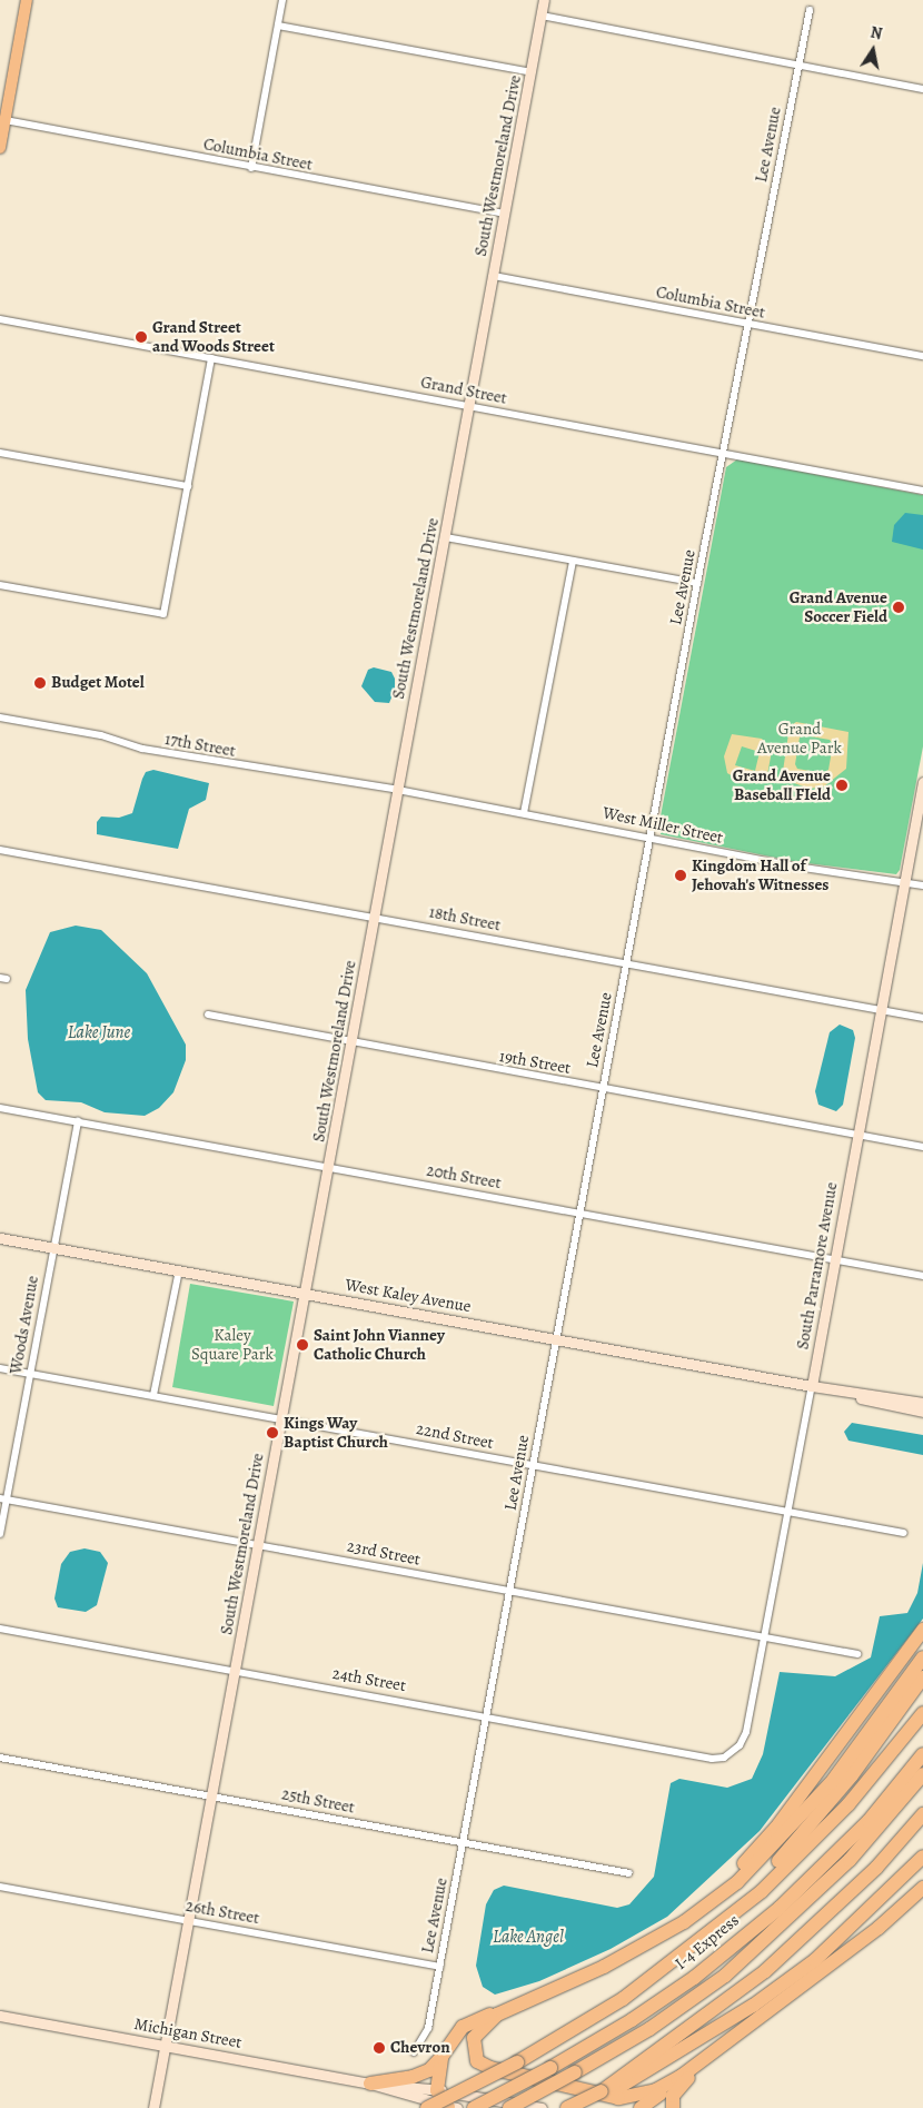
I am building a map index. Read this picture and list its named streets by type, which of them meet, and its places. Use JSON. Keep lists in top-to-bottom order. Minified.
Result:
{"streets":{"highway":["I-4 Express"],"street":["Lee Avenue","Columbia Street","South Westmoreland Drive","Grand Street","17th Street","West Miller Street","18th Street","19th Street","20th Street","South Parramore Avenue","West Kaley Avenue","Woods Avenue","22nd Street","23rd Street","24th Street","25th Street","26th Street","Michigan Street"]},"crossings":[["Lee Avenue","Columbia Street"],["Lee Avenue","Grand Street"],["Lee Avenue","West Miller Street"],["Lee Avenue","18th Street"],["Lee Avenue","19th Street"],["Lee Avenue","20th Street"],["Lee Avenue","West Kaley Avenue"],["Lee Avenue","22nd Street"],["Lee Avenue","23rd Street"],["Lee Avenue","24th Street"],["Lee Avenue","25th Street"],["Lee Avenue","26th Street"],["Columbia Street","South Westmoreland Drive"],["South Westmoreland Drive","Grand Street"],["South Westmoreland Drive","17th Street"],["South Westmoreland Drive","West Miller Street"],["South Westmoreland Drive","18th Street"],["South Westmoreland Drive","19th Street"],["South Westmoreland Drive","20th Street"],["South Westmoreland Drive","West Kaley Avenue"],["South Westmoreland Drive","22nd Street"],["South Westmoreland Drive","23rd Street"],["South Westmoreland Drive","24th Street"],["South Westmoreland Drive","25th Street"],["South Westmoreland Drive","26th Street"],["South Westmoreland Drive","Michigan Street"],["17th Street","West Miller Street"],["West Miller Street","South Parramore Avenue"],["18th Street","South Parramore Avenue"],["19th Street","South Parramore Avenue"],["20th Street","South Parramore Avenue"],["20th Street","Woods Avenue"],["South Parramore Avenue","West Kaley Avenue"],["South Parramore Avenue","22nd Street"],["South Parramore Avenue","23rd Street"],["South Parramore Avenue","24th Street"],["West Kaley Avenue","Woods Avenue"],["Woods Avenue","22nd Street"],["Woods Avenue","23rd Street"]],"water":["Lake June","Lake Angel"],"parks":["Grand Avenue Park","Kaley Square Park"],"places":["Grand Street and Woods Street","Grand Avenue Soccer Field","Budget Motel","Grand Avenue Baseball FIeld","Kingdom Hall of Jehovah's Witnesses","Saint John Vianney Catholic Church","Kings Way Baptist Church","Chevron"],"north":"top"}
